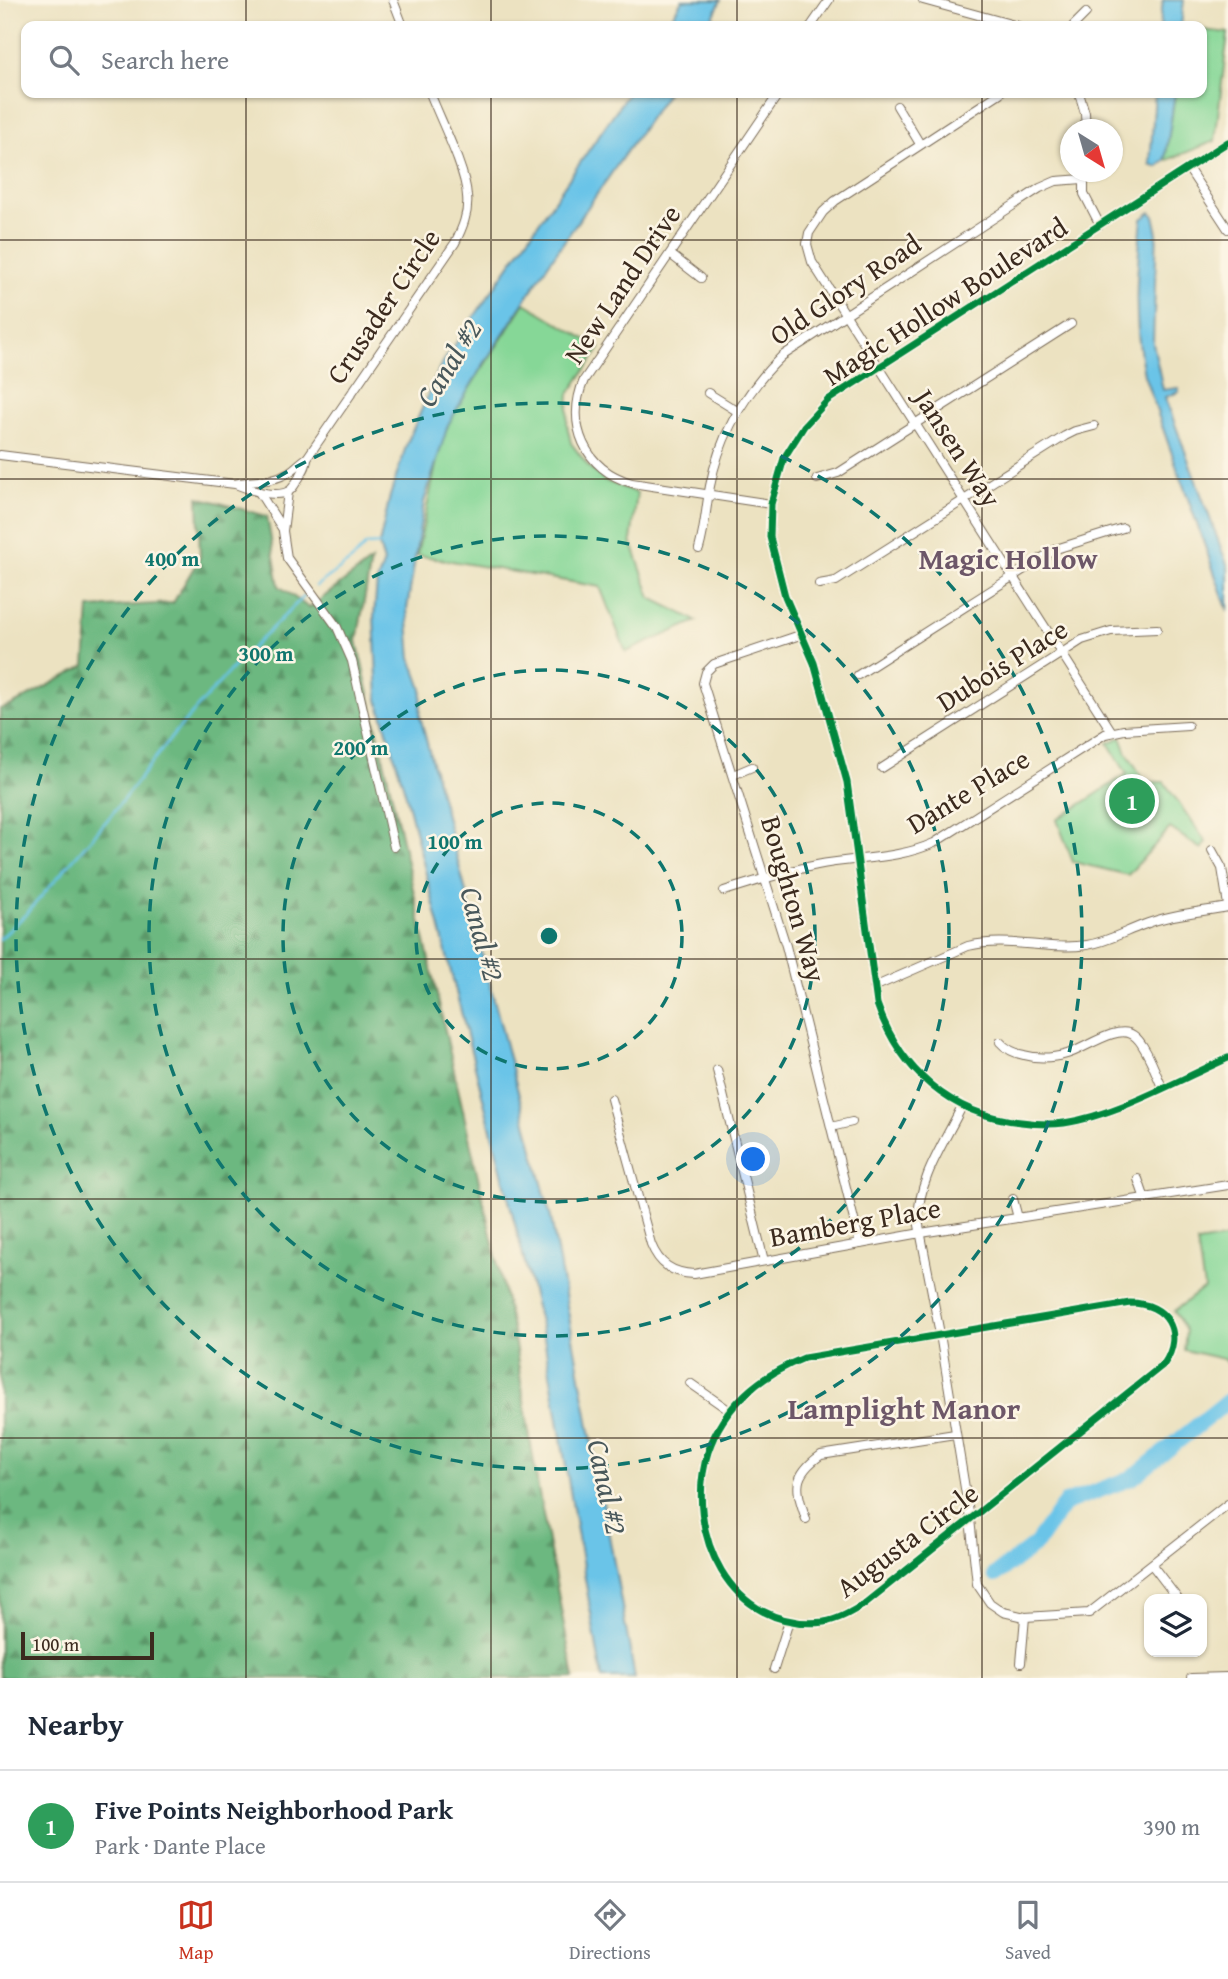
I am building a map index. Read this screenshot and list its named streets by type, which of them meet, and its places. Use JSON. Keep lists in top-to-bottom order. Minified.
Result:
{"streets":{"street":["New Land Drive","Old Glory Road","Magic Hollow Boulevard","Crusader Circle","Jansen Way","Dubois Place","Dante Place","Boughton Way","Bamberg Place","Augusta Circle"]},"crossings":[["New Land Drive","Old Glory Road"],["New Land Drive","Magic Hollow Boulevard"],["Old Glory Road","Jansen Way"],["Magic Hollow Boulevard","Jansen Way"],["Magic Hollow Boulevard","Dante Place"],["Magic Hollow Boulevard","Boughton Way"],["Jansen Way","Dubois Place"],["Jansen Way","Dante Place"],["Dante Place","Boughton Way"],["Boughton Way","Bamberg Place"]],"districts":["Magic Hollow","Lamplight Manor"],"water":["Canal #2"],"scale_bar":"100 m","north":"bottom right","page":{"search":"Search here","pins":"1","scale":"100 m","heading":"Nearby","list":[{"mark":"1","name":"Five Points Neighborhood Park","note":"Park · Dante Place","value":"390 m"}],"nav":["Map","Directions","Saved"]},"rings":["400 m","300 m","200 m","100 m"]}
